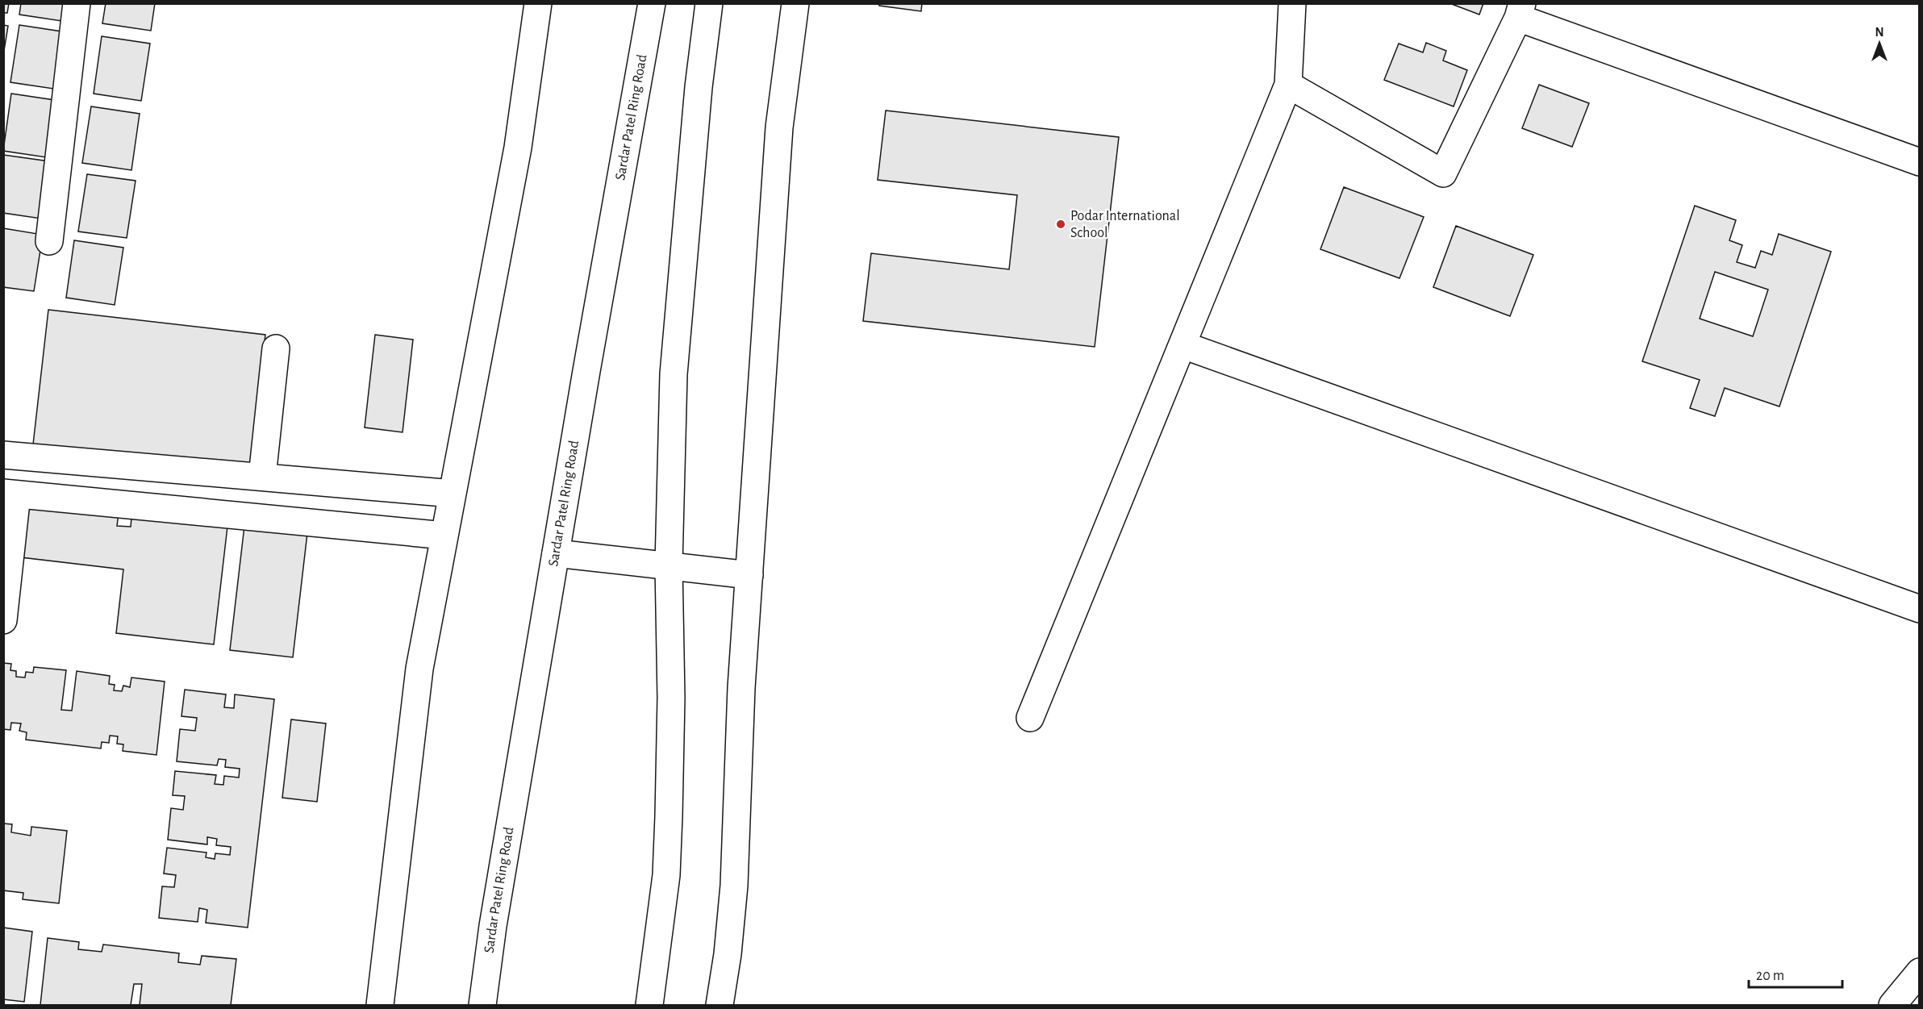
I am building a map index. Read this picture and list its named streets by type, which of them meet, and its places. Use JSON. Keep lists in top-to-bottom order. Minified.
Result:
{"streets":{"main road":["Sardar Patel Ring Road"]},"places":["Podar International School"],"scale_bar":"20 m","north":"top"}
